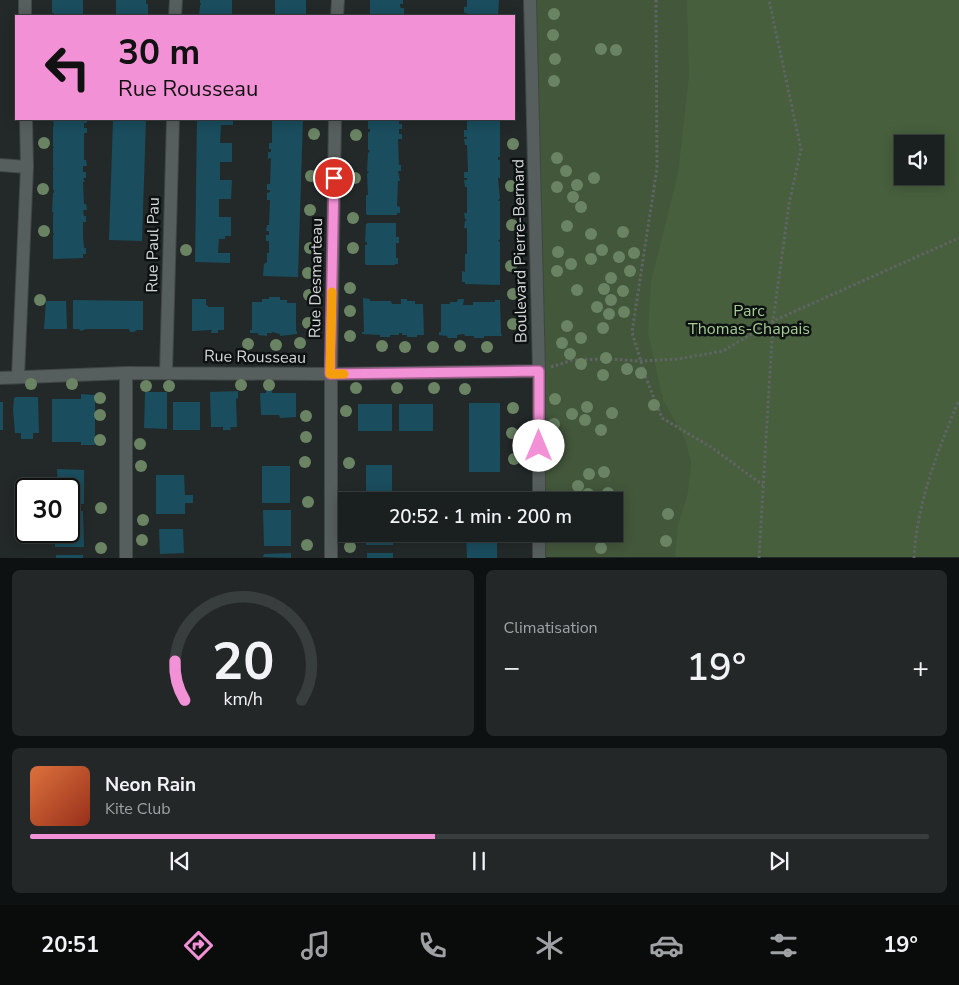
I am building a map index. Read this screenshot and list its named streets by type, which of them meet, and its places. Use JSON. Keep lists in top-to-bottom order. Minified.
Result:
{"streets":{"street":["Rue Paul Pau","Boulevard Pierre-Bernard","Rue Desmarteau","Rue Rousseau"]},"crossings":[["Rue Paul Pau","Rue Rousseau"],["Boulevard Pierre-Bernard","Rue Rousseau"],["Rue Desmarteau","Rue Rousseau"]],"parks":["Parc Thomas-Chapais"],"page":{"turn":["30 m","Rue Rousseau"],"limit":"30","trip":"20:52 · 1 min · 200 m","tile":"Climatisation","heat":["−","19°","+"],"song":["Neon Rain","Kite Club"],"tabs":["20:51","19°"],"gauge":["20","km/h"]}}
